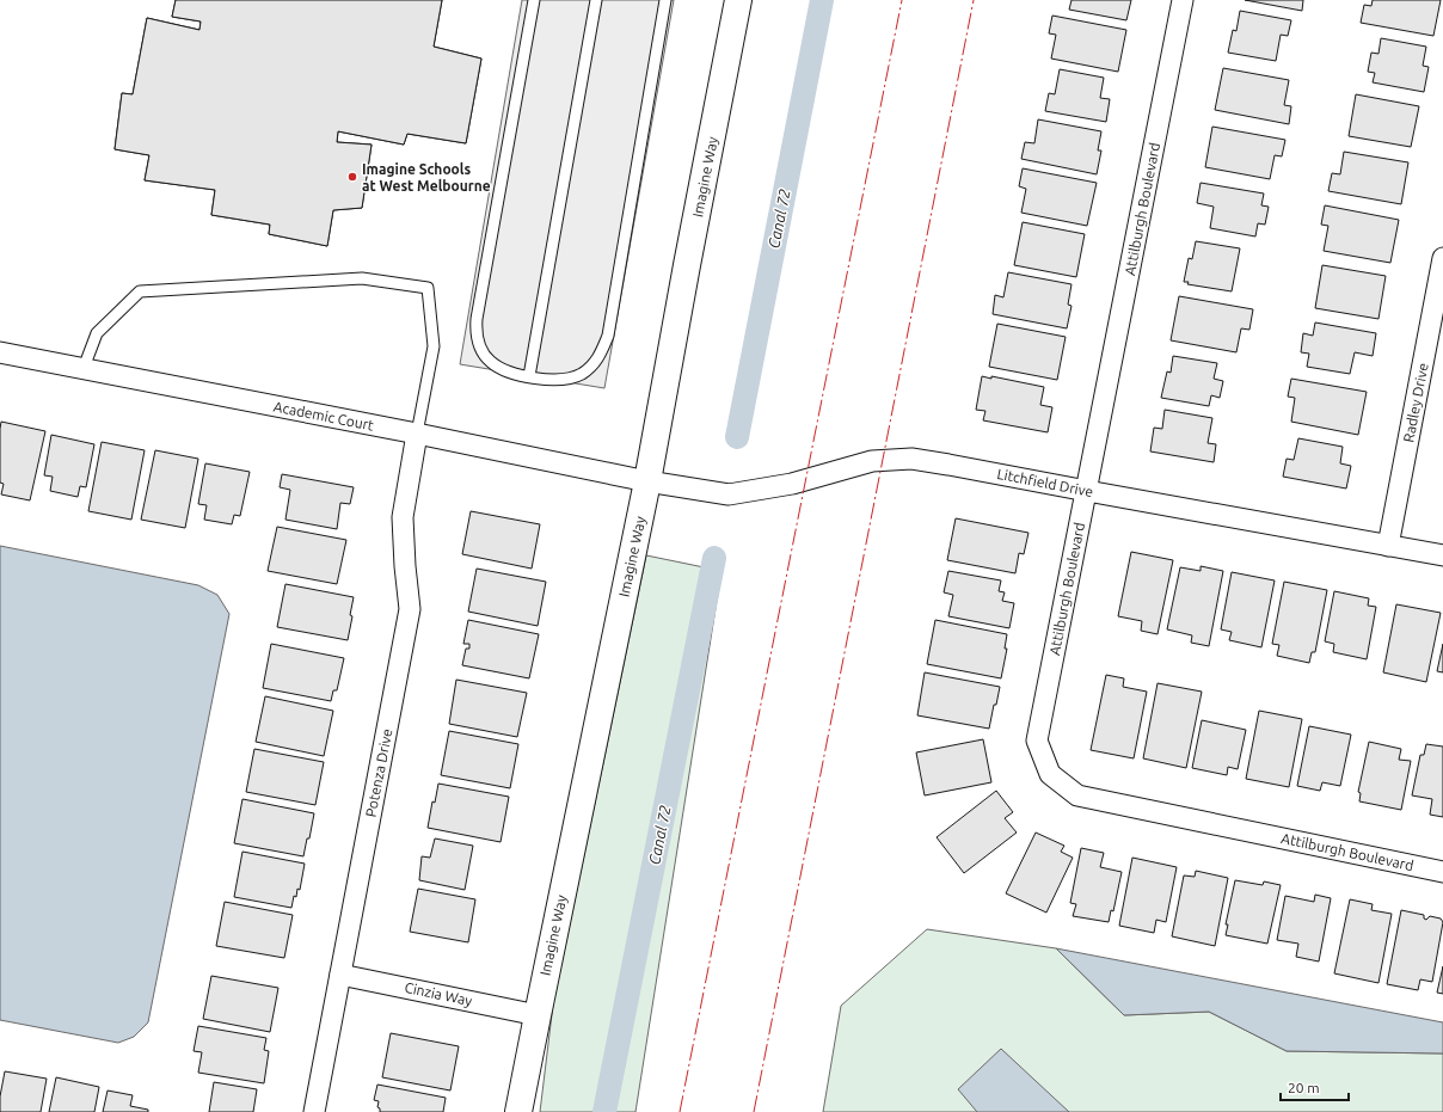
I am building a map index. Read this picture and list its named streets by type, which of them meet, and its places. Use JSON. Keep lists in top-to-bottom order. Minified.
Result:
{"streets":{"street":["Imagine Way","Attilburgh Boulevard","Radley Drive","Academic Court","Litchfield Drive","Potenza Drive","Cinzia Way"]},"crossings":[["Imagine Way","Academic Court"],["Imagine Way","Litchfield Drive"],["Imagine Way","Cinzia Way"],["Attilburgh Boulevard","Litchfield Drive"],["Radley Drive","Litchfield Drive"],["Academic Court","Litchfield Drive"],["Academic Court","Potenza Drive"],["Potenza Drive","Cinzia Way"]],"water":["Canal 72"],"places":["Imagine Schools at West Melbourne"],"scale_bar":"20 m"}
